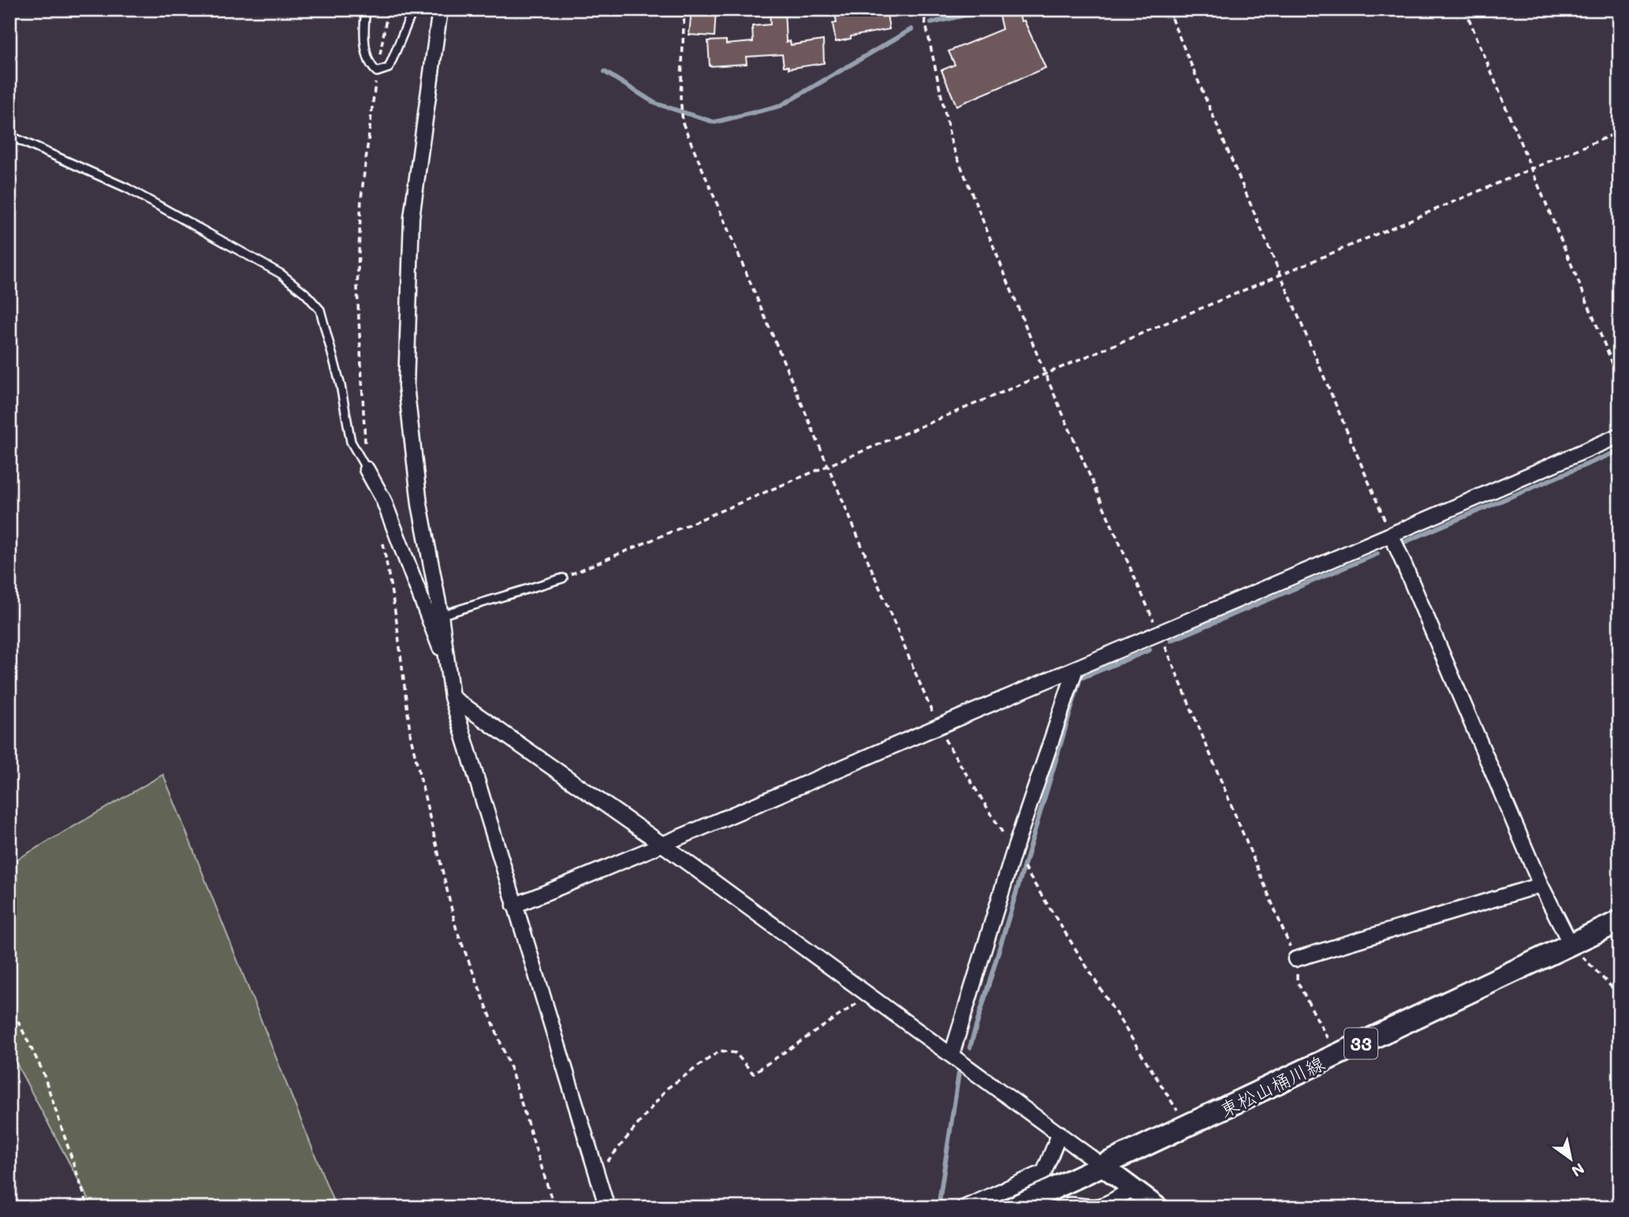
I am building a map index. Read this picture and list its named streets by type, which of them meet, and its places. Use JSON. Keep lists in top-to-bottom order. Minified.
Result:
{"streets":{"main road":["33","東松山桶川線"]},"north":"bottom right"}
